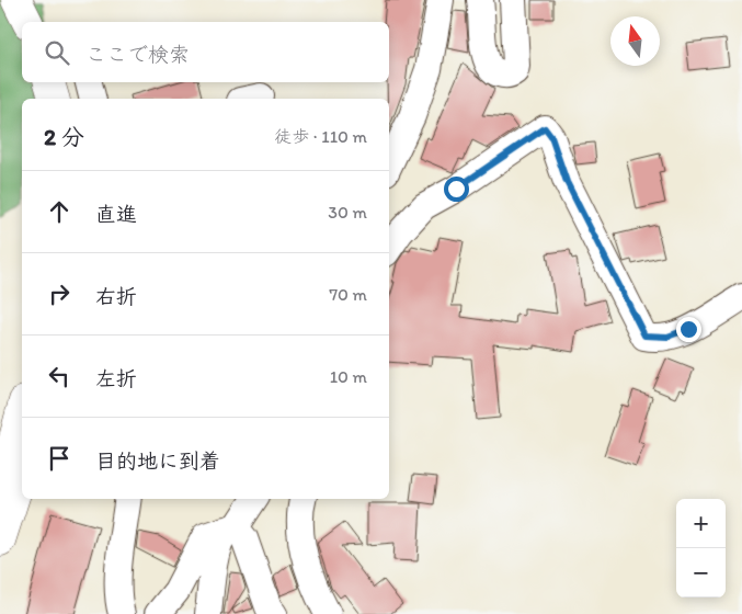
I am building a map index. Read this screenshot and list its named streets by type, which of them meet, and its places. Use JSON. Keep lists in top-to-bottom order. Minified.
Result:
{"north":"top","page":{"search":"ここで検索","heading":["2 分","徒歩 · 110 m"],"list":[["直進","30 m"],["右折","70 m"],["左折","10 m"],"目的地に到着"],"map_buttons":["+","−"]}}
